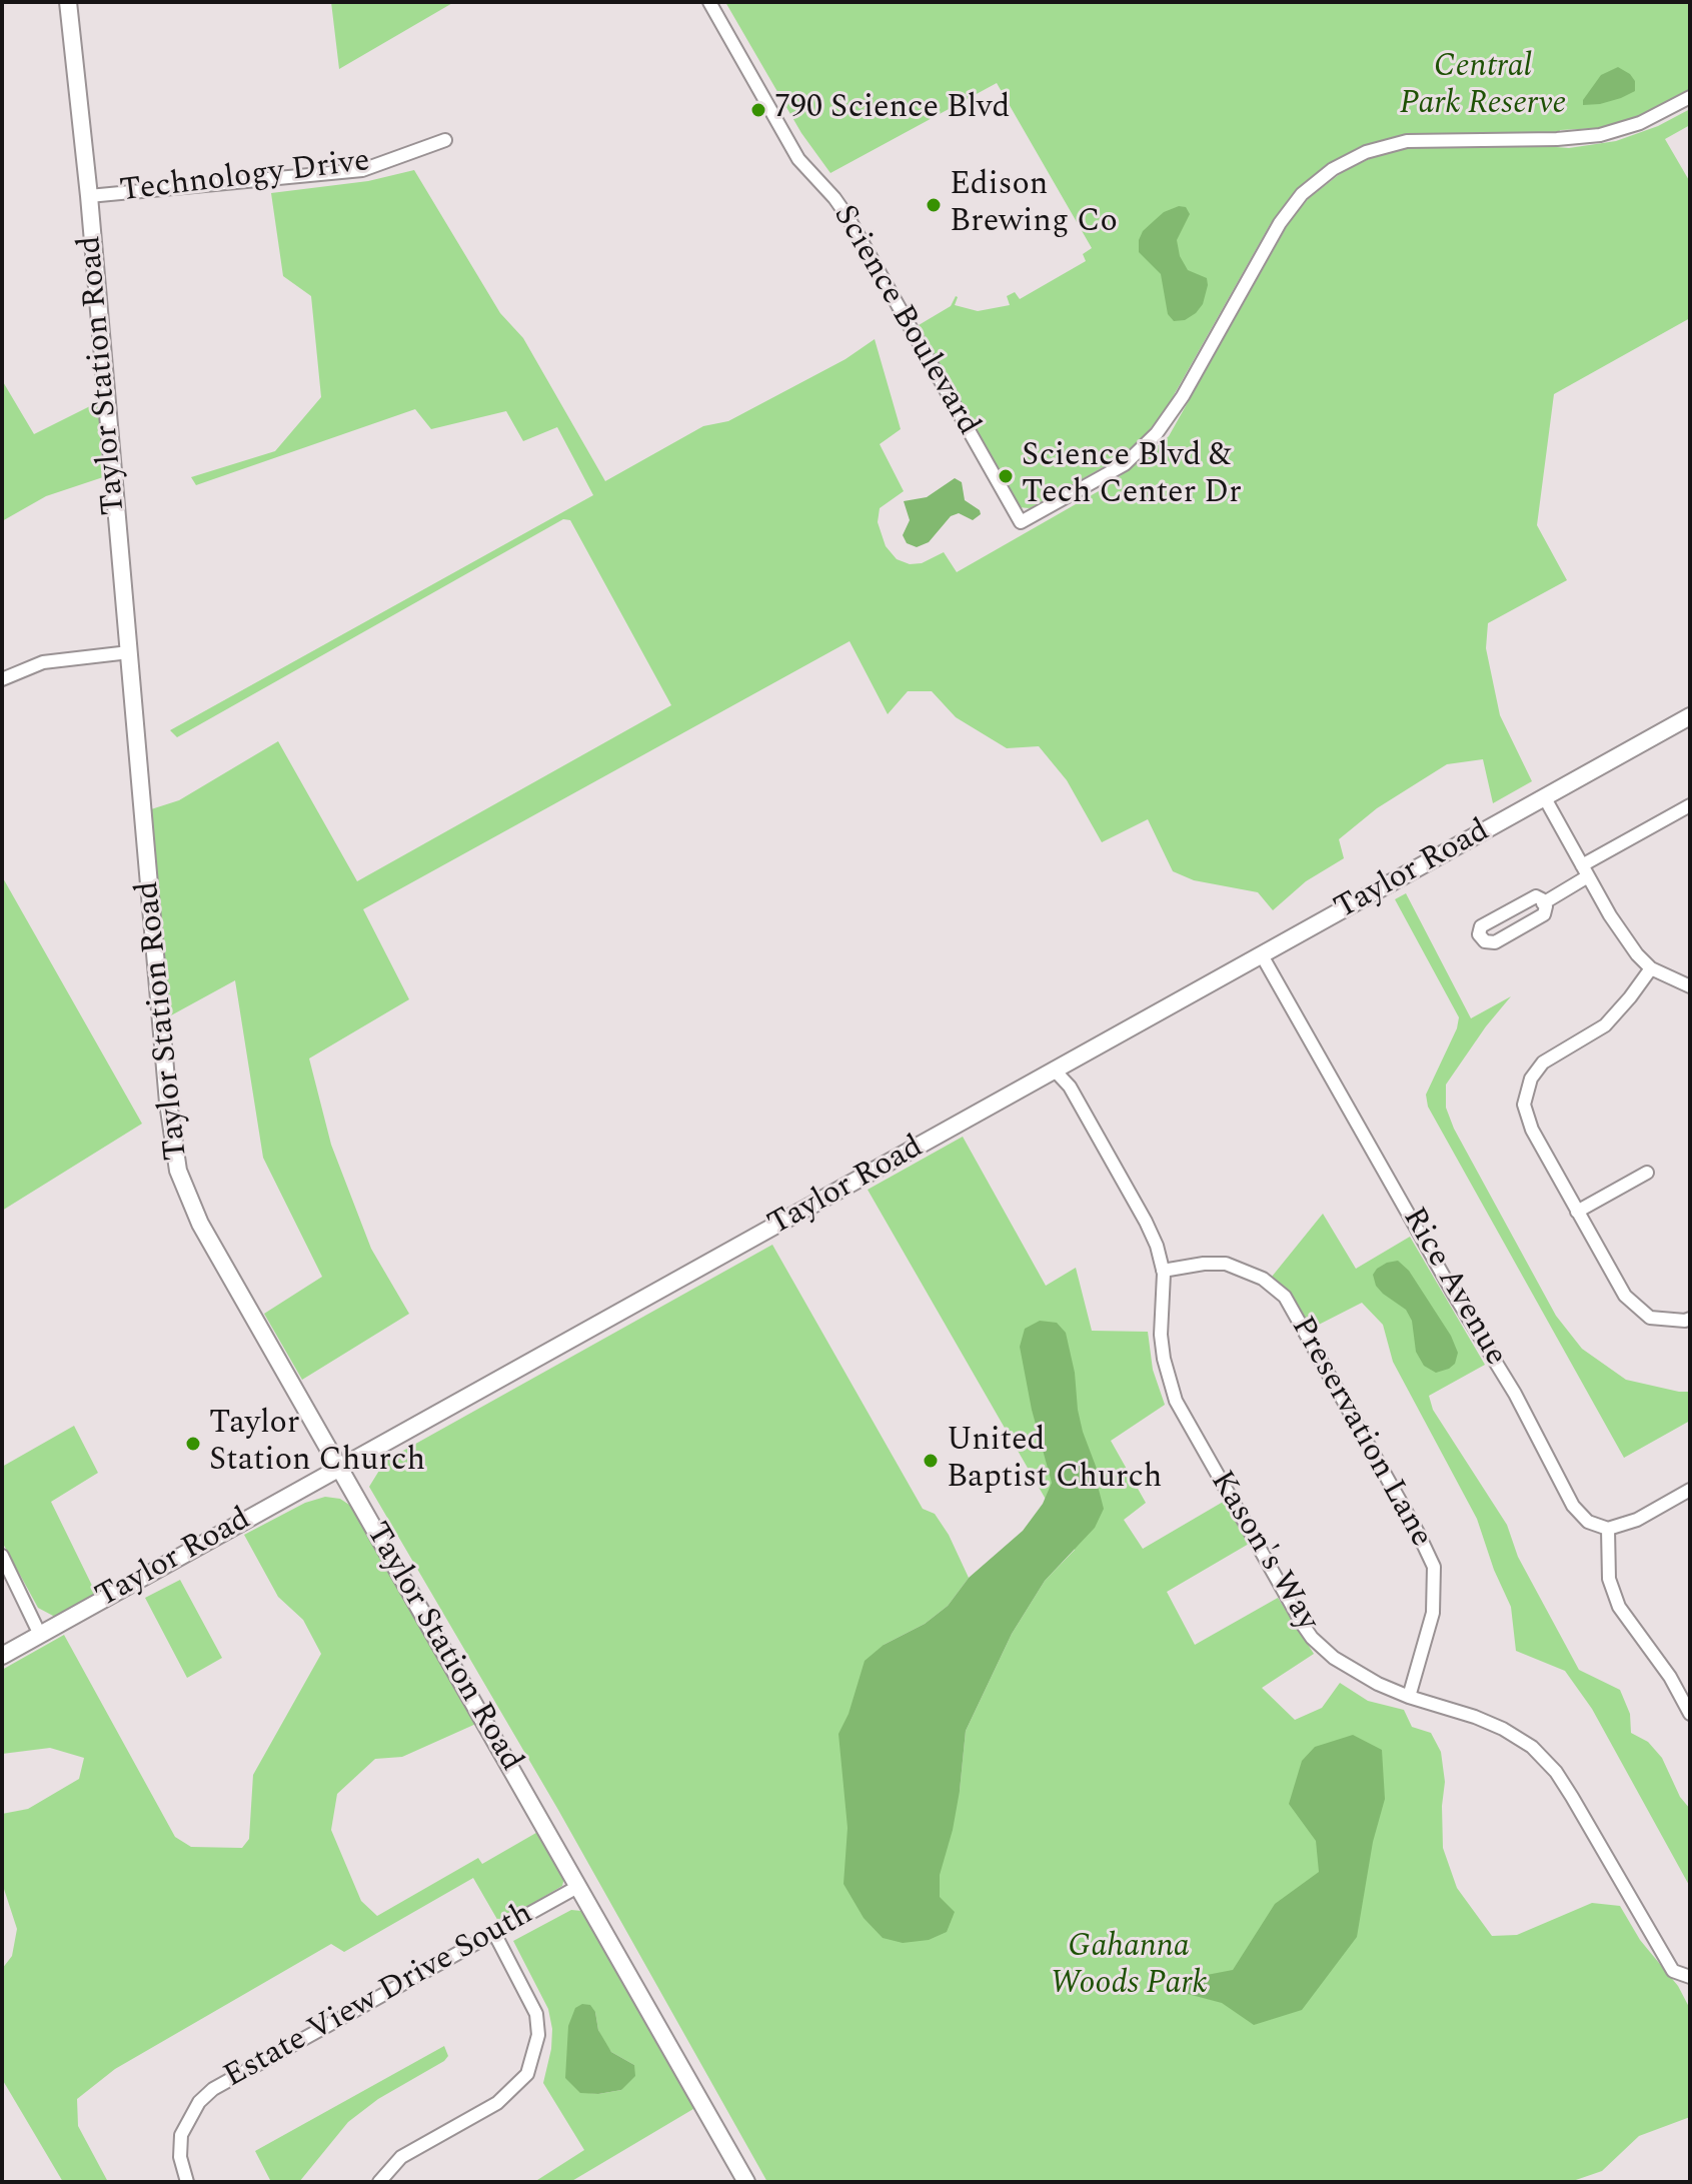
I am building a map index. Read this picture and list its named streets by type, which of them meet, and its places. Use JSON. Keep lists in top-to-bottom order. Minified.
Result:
{"streets":{"main road":["Taylor Station Road","Taylor Road"],"street":["Technology Drive","Science Boulevard","Rice Avenue","Preservation Lane","Kason's Way","Estate View Drive South"]},"crossings":[["Technology Drive","Taylor Station Road"],["Taylor Station Road","Taylor Road"],["Taylor Station Road","Estate View Drive South"],["Taylor Road","Rice Avenue"],["Taylor Road","Kason's Way"],["Preservation Lane","Kason's Way"]],"parks":["Central Park Reserve","Gahanna Woods Park"],"places":["790 Science Blvd","Edison Brewing Co","Science Blvd & Tech Center Dr","Taylor Station Church","United Baptist Church"]}
